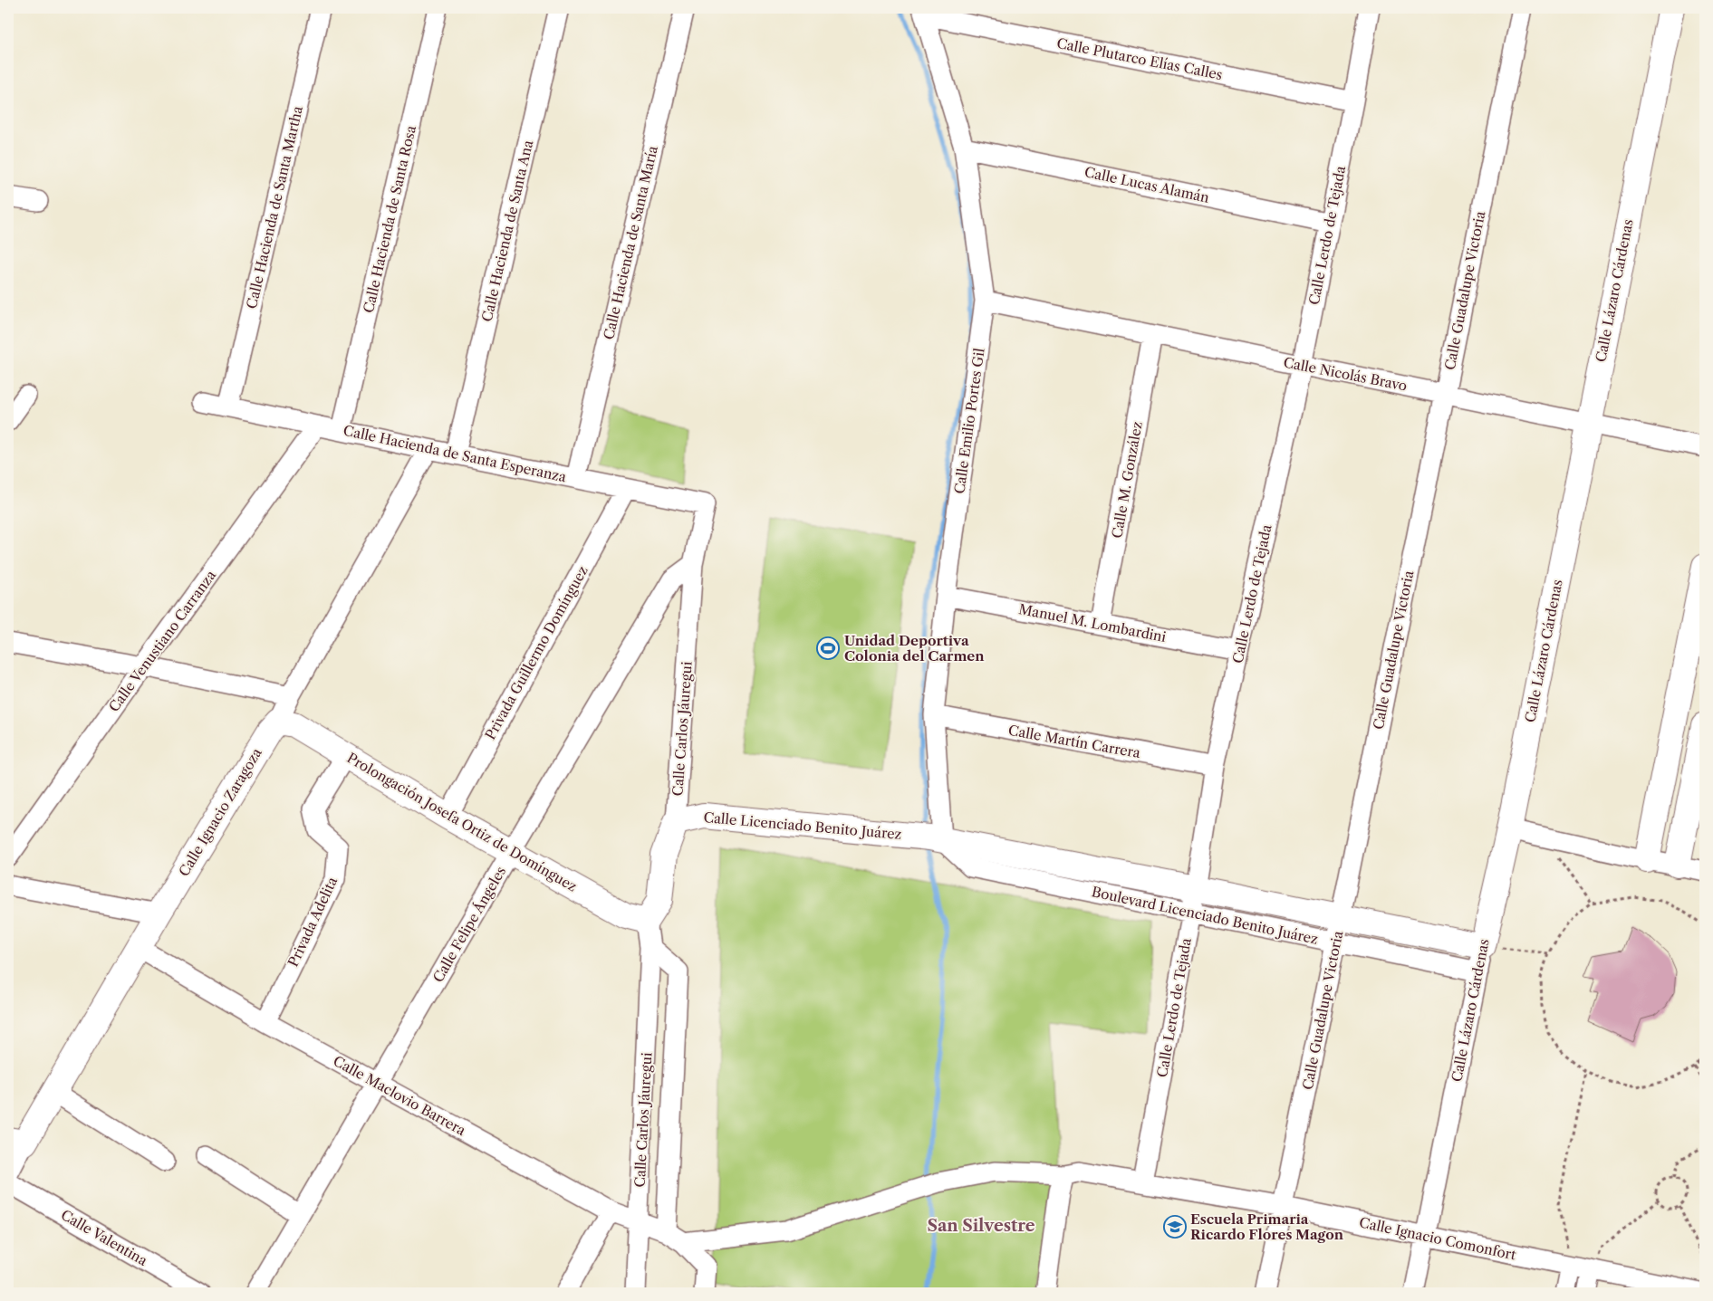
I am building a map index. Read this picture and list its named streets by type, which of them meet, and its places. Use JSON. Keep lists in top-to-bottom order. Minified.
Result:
{"streets":{"street":["Calle Plutarco Elías Calles","Calle Lucas Alamán","Calle Hacienda de Santa Martha","Calle Hacienda de Santa Rosa","Calle Hacienda de Santa Ana","Calle Lerdo de Tejada","Calle Hacienda de Santa María","Calle Guadalupe Victoria","Calle Lázaro Cárdenas","Calle Nicolás Bravo","Calle Emilio Portes Gil","Calle Hacienda de Santa Esperanza","Calle M. González","Manuel M. Lombardini","Calle Venustiano Carranza","Privada Guillermo Domínguez","Calle Carlos Jáuregui","Calle Martín Carrera","Calle Ignacio Zaragoza","Prolongación Josefa Ortiz de Domínguez","Calle Licenciado Benito Juárez","Boulevard Licenciado Benito Juárez","Privada Adelita","Calle Felipe Ángeles","Calle Maclovio Barrera","Calle Valentina","Calle Ignacio Comonfort"]},"crossings":[["Calle Plutarco Elías Calles","Calle Lerdo de Tejada"],["Calle Plutarco Elías Calles","Calle Emilio Portes Gil"],["Calle Lucas Alamán","Calle Lerdo de Tejada"],["Calle Lucas Alamán","Calle Emilio Portes Gil"],["Calle Hacienda de Santa Martha","Calle Hacienda de Santa Esperanza"],["Calle Hacienda de Santa Rosa","Calle Hacienda de Santa Esperanza"],["Calle Hacienda de Santa Ana","Calle Hacienda de Santa Esperanza"],["Calle Lerdo de Tejada","Calle Nicolás Bravo"],["Calle Lerdo de Tejada","Manuel M. Lombardini"],["Calle Lerdo de Tejada","Calle Martín Carrera"],["Calle Lerdo de Tejada","Boulevard Licenciado Benito Juárez"],["Calle Lerdo de Tejada","Calle Ignacio Comonfort"],["Calle Hacienda de Santa María","Calle Hacienda de Santa Esperanza"],["Calle Guadalupe Victoria","Calle Nicolás Bravo"],["Calle Guadalupe Victoria","Boulevard Licenciado Benito Juárez"],["Calle Guadalupe Victoria","Calle Ignacio Comonfort"],["Calle Lázaro Cárdenas","Calle Nicolás Bravo"],["Calle Lázaro Cárdenas","Boulevard Licenciado Benito Juárez"],["Calle Lázaro Cárdenas","Calle Ignacio Comonfort"],["Calle Nicolás Bravo","Calle Emilio Portes Gil"],["Calle Nicolás Bravo","Calle M. González"],["Calle Emilio Portes Gil","Manuel M. Lombardini"],["Calle Emilio Portes Gil","Calle Martín Carrera"],["Calle Emilio Portes Gil","Calle Licenciado Benito Juárez"],["Calle Emilio Portes Gil","Boulevard Licenciado Benito Juárez"],["Calle Hacienda de Santa Esperanza","Calle Venustiano Carranza"],["Calle Hacienda de Santa Esperanza","Privada Guillermo Domínguez"],["Calle Hacienda de Santa Esperanza","Calle Carlos Jáuregui"],["Calle Hacienda de Santa Esperanza","Calle Ignacio Zaragoza"],["Calle M. González","Manuel M. Lombardini"],["Privada Guillermo Domínguez","Prolongación Josefa Ortiz de Domínguez"],["Calle Carlos Jáuregui","Prolongación Josefa Ortiz de Domínguez"],["Calle Carlos Jáuregui","Calle Licenciado Benito Juárez"],["Calle Carlos Jáuregui","Calle Felipe Ángeles"],["Calle Carlos Jáuregui","Calle Maclovio Barrera"],["Calle Ignacio Zaragoza","Prolongación Josefa Ortiz de Domínguez"],["Calle Ignacio Zaragoza","Calle Maclovio Barrera"],["Prolongación Josefa Ortiz de Domínguez","Privada Adelita"],["Prolongación Josefa Ortiz de Domínguez","Calle Felipe Ángeles"],["Calle Licenciado Benito Juárez","Boulevard Licenciado Benito Juárez"],["Privada Adelita","Calle Maclovio Barrera"],["Calle Felipe Ángeles","Calle Maclovio Barrera"],["Calle Maclovio Barrera","Calle Ignacio Comonfort"]],"districts":["San Silvestre"],"places":{"sports":["Unidad Deportiva Colonia del Carmen"],"school or university":["Escuela Primaria Ricardo Flores Magon"]}}
